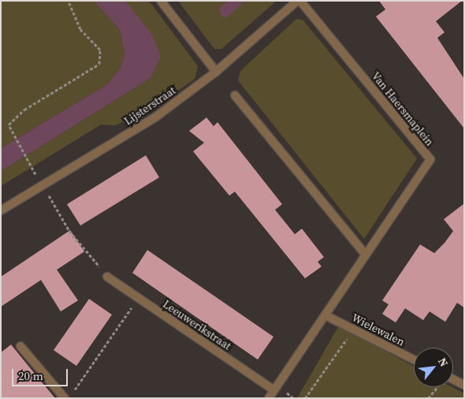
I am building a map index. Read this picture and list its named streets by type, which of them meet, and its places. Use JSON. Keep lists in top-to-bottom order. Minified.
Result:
{"streets":{"street":["Lijsterstraat","Van Haersmaplein","Leeuwerikstraat","Wielewalen"]},"crossings":[["Van Haersmaplein","Wielewalen"]],"scale_bar":"20 m","north":"top right"}
